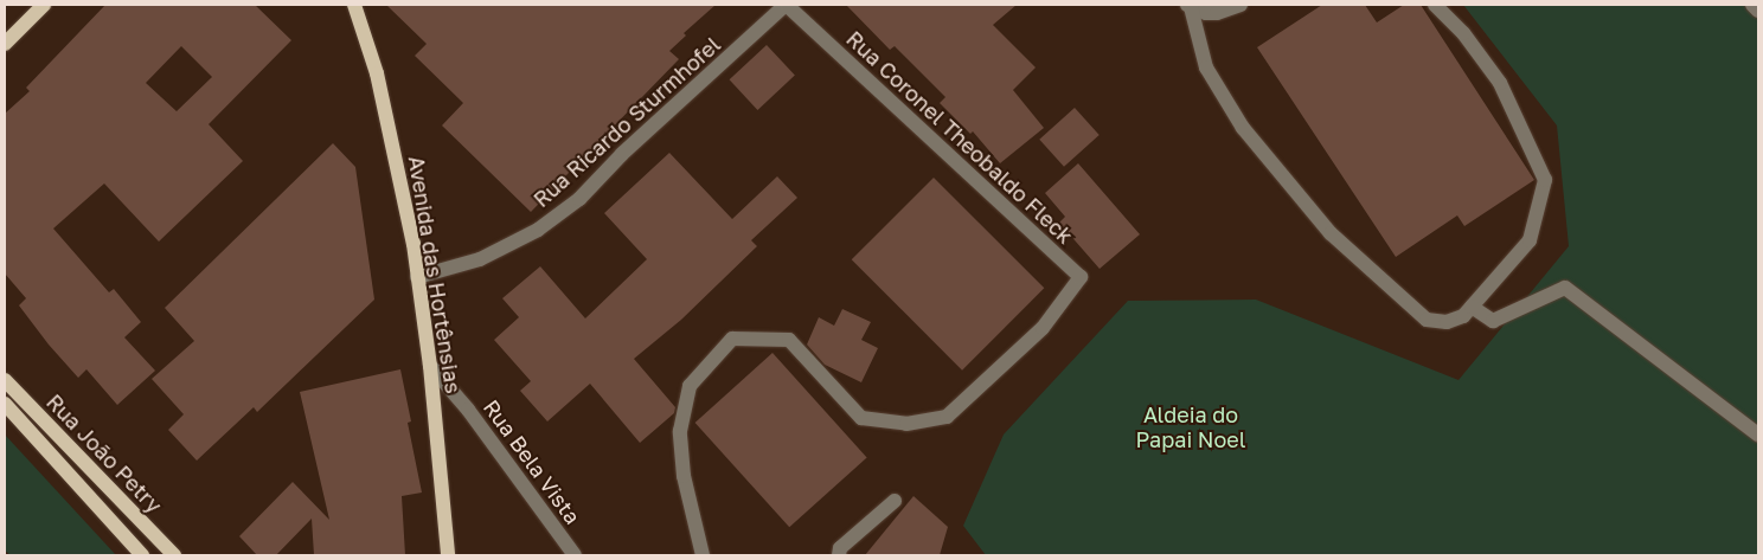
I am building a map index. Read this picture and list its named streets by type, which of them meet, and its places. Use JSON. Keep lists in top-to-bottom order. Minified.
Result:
{"streets":{"main road":["Avenida das Hortênsias","Rua João Petry"],"street":["Rua Ricardo Sturmhofel","Rua Coronel Theobaldo Fleck","Rua Bela Vista"]},"crossings":[["Rua Ricardo Sturmhofel","Rua Coronel Theobaldo Fleck"],["Rua Ricardo Sturmhofel","Avenida das Hortênsias"],["Avenida das Hortênsias","Rua Bela Vista"]],"parks":["Aldeia do Papai Noel"]}
